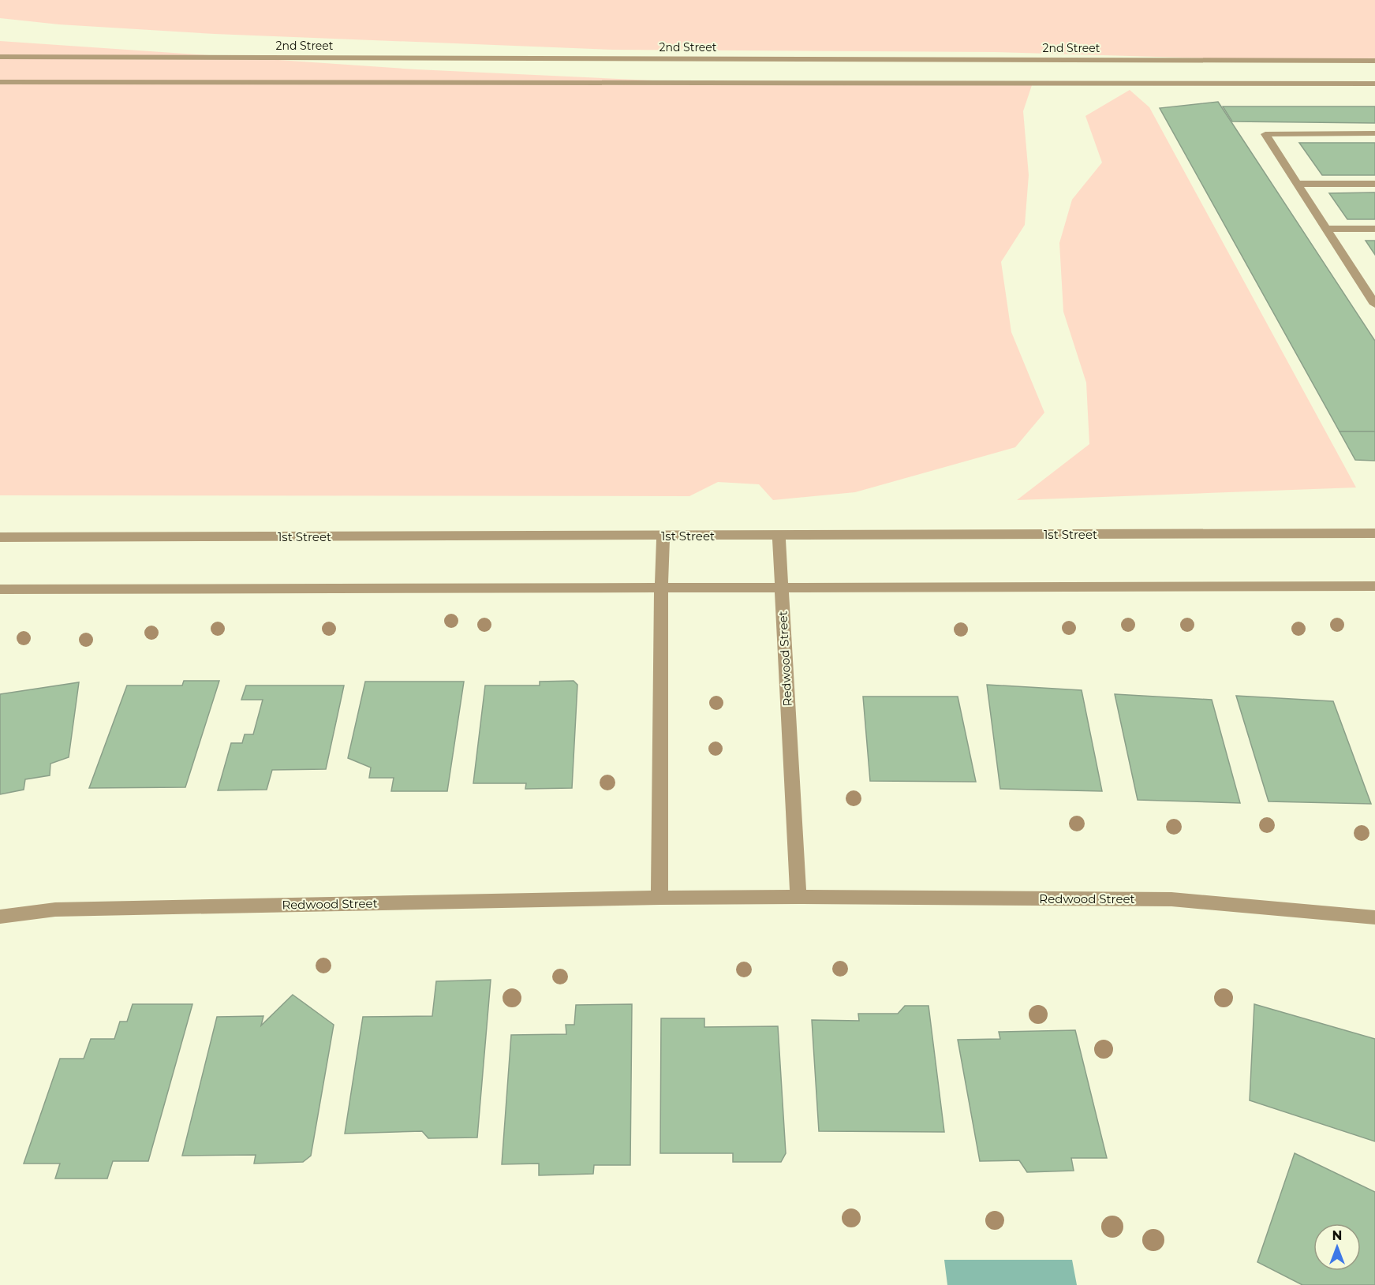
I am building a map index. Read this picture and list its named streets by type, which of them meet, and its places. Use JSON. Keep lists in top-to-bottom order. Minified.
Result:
{"streets":{"street":["2nd Street","1st Street","Redwood Street"]},"crossings":[["1st Street","Redwood Street"]],"north":"top"}
